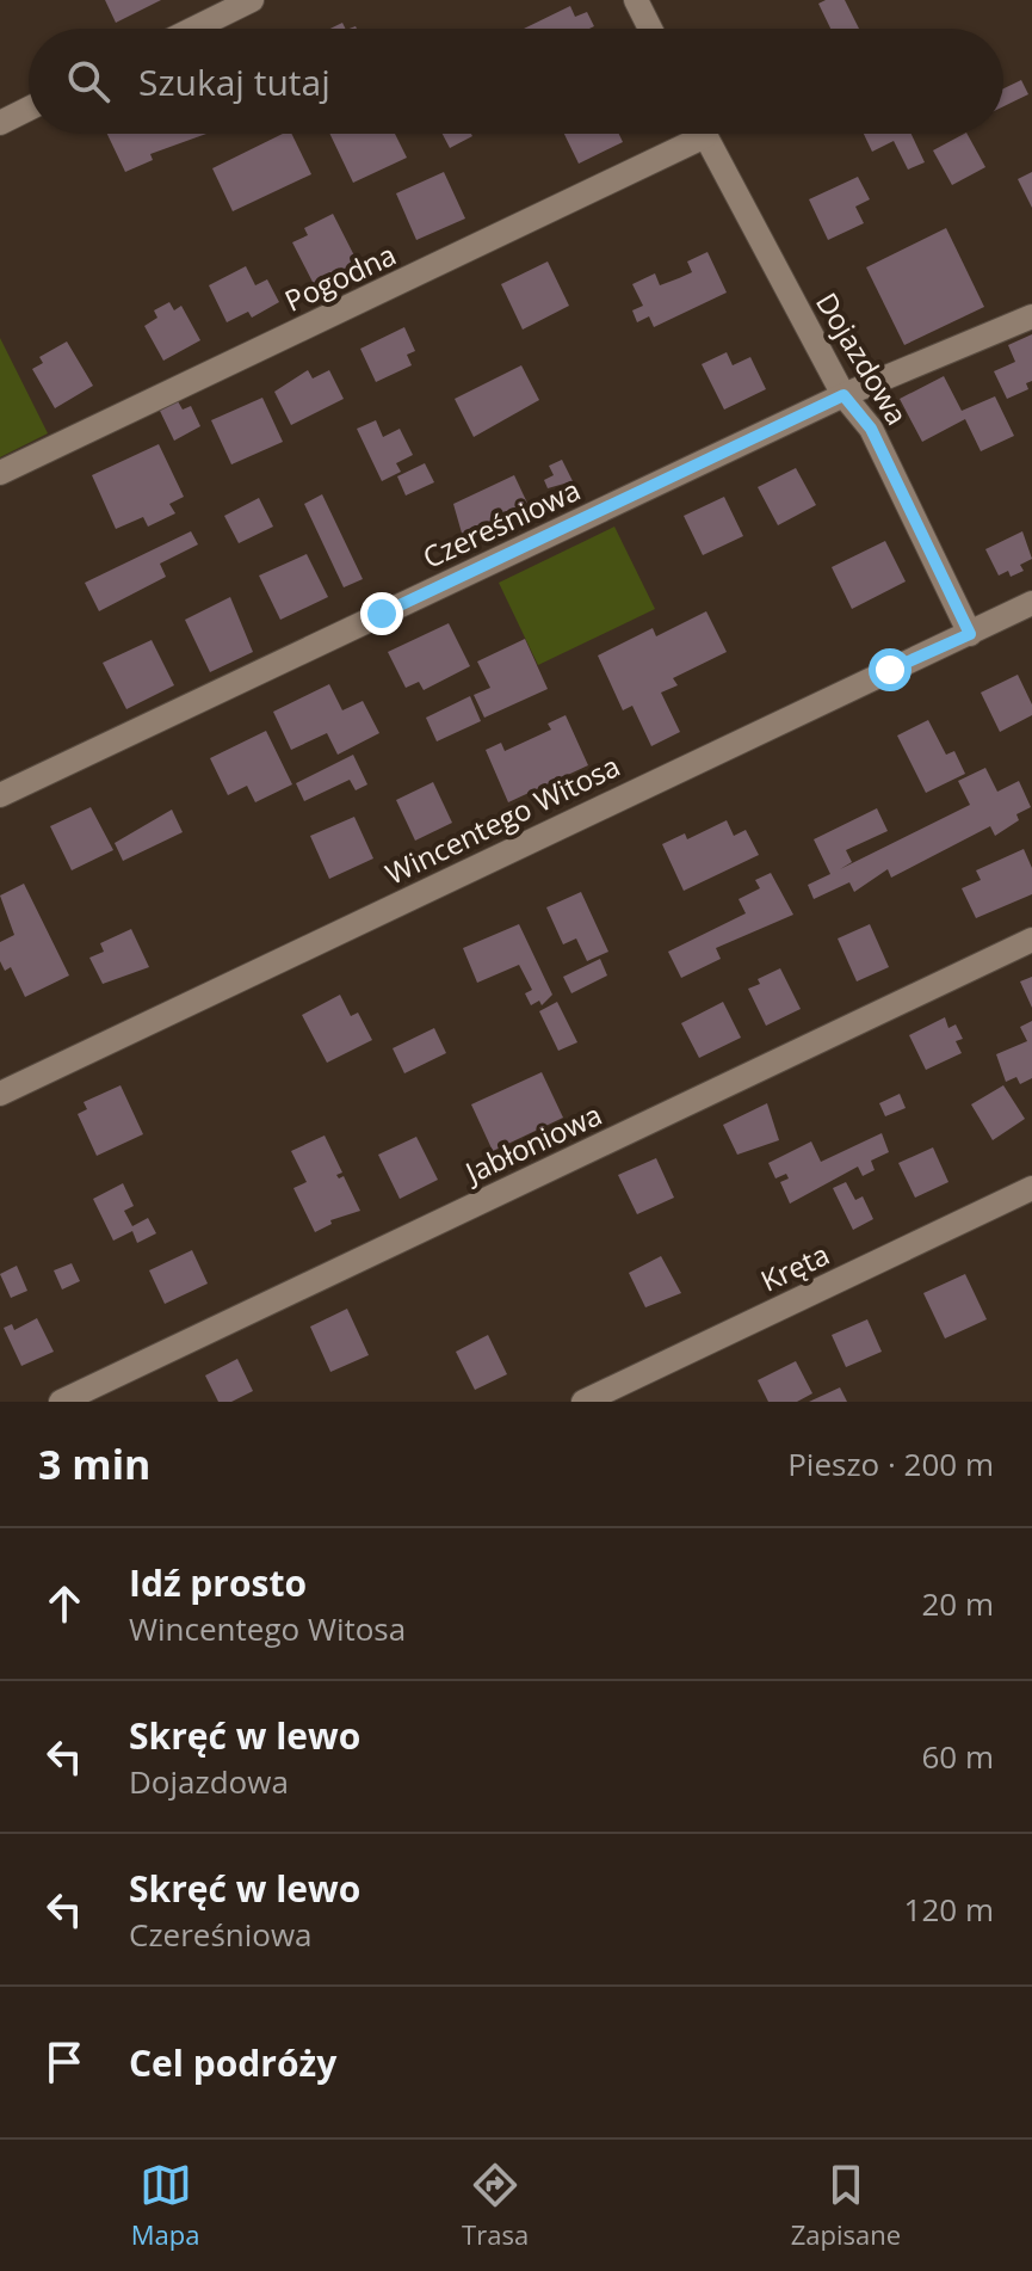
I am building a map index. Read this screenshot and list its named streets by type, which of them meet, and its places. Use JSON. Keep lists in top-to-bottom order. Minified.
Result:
{"streets":{"street":["Pogodna","Dojazdowa","Czereśniowa","Wincentego Witosa","Jabłoniowa","Kręta"]},"crossings":[["Dojazdowa","Czereśniowa"],["Dojazdowa","Wincentego Witosa"]],"page":{"search":"Szukaj tutaj","heading":["3 min","Pieszo · 200 m"],"list":[["Idź prosto","Wincentego Witosa","20 m"],["Skręć w lewo","Dojazdowa","60 m"],["Skręć w lewo","Czereśniowa","120 m"],"Cel podróży"],"nav":["Mapa","Trasa","Zapisane"]}}
